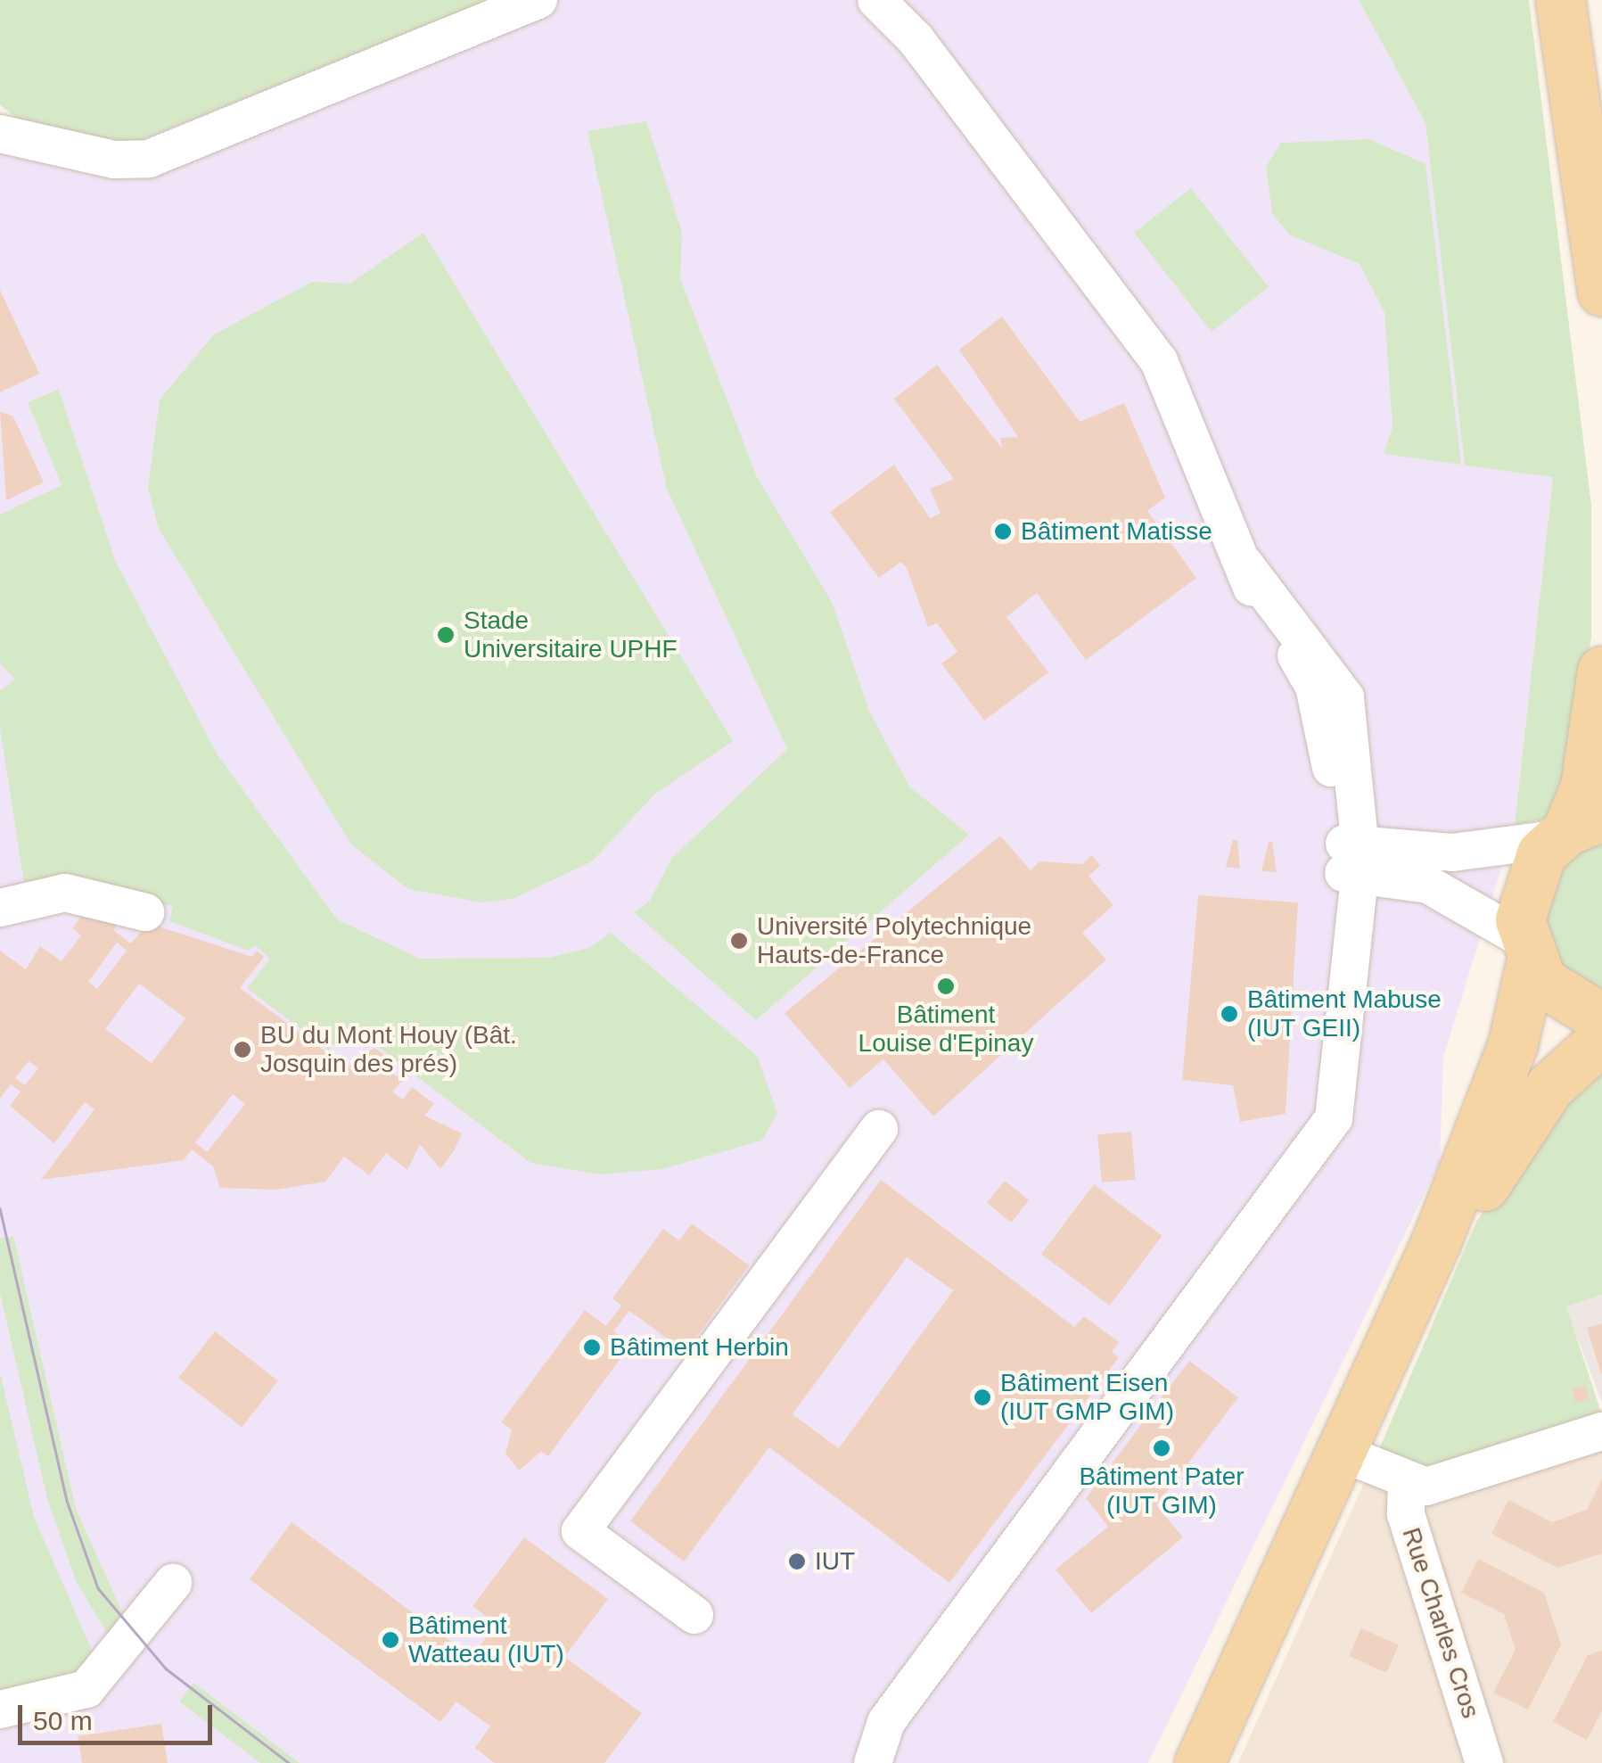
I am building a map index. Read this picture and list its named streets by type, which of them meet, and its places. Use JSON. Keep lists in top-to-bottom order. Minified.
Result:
{"streets":{"street":["Rue Charles Cros"]},"places":["Bâtiment Matisse","Stade Universitaire UPHF","Université Polytechnique Hauts-de-France","Bâtiment Louise d'Epinay","Bâtiment Mabuse (IUT GEII)","BU du Mont Houy (Bât. Josquin des prés)","Bâtiment Herbin","Bâtiment Eisen (IUT GMP GIM)","Bâtiment Pater (IUT GIM)","IUT","Bâtiment Watteau (IUT)"],"scale_bar":"50 m"}
